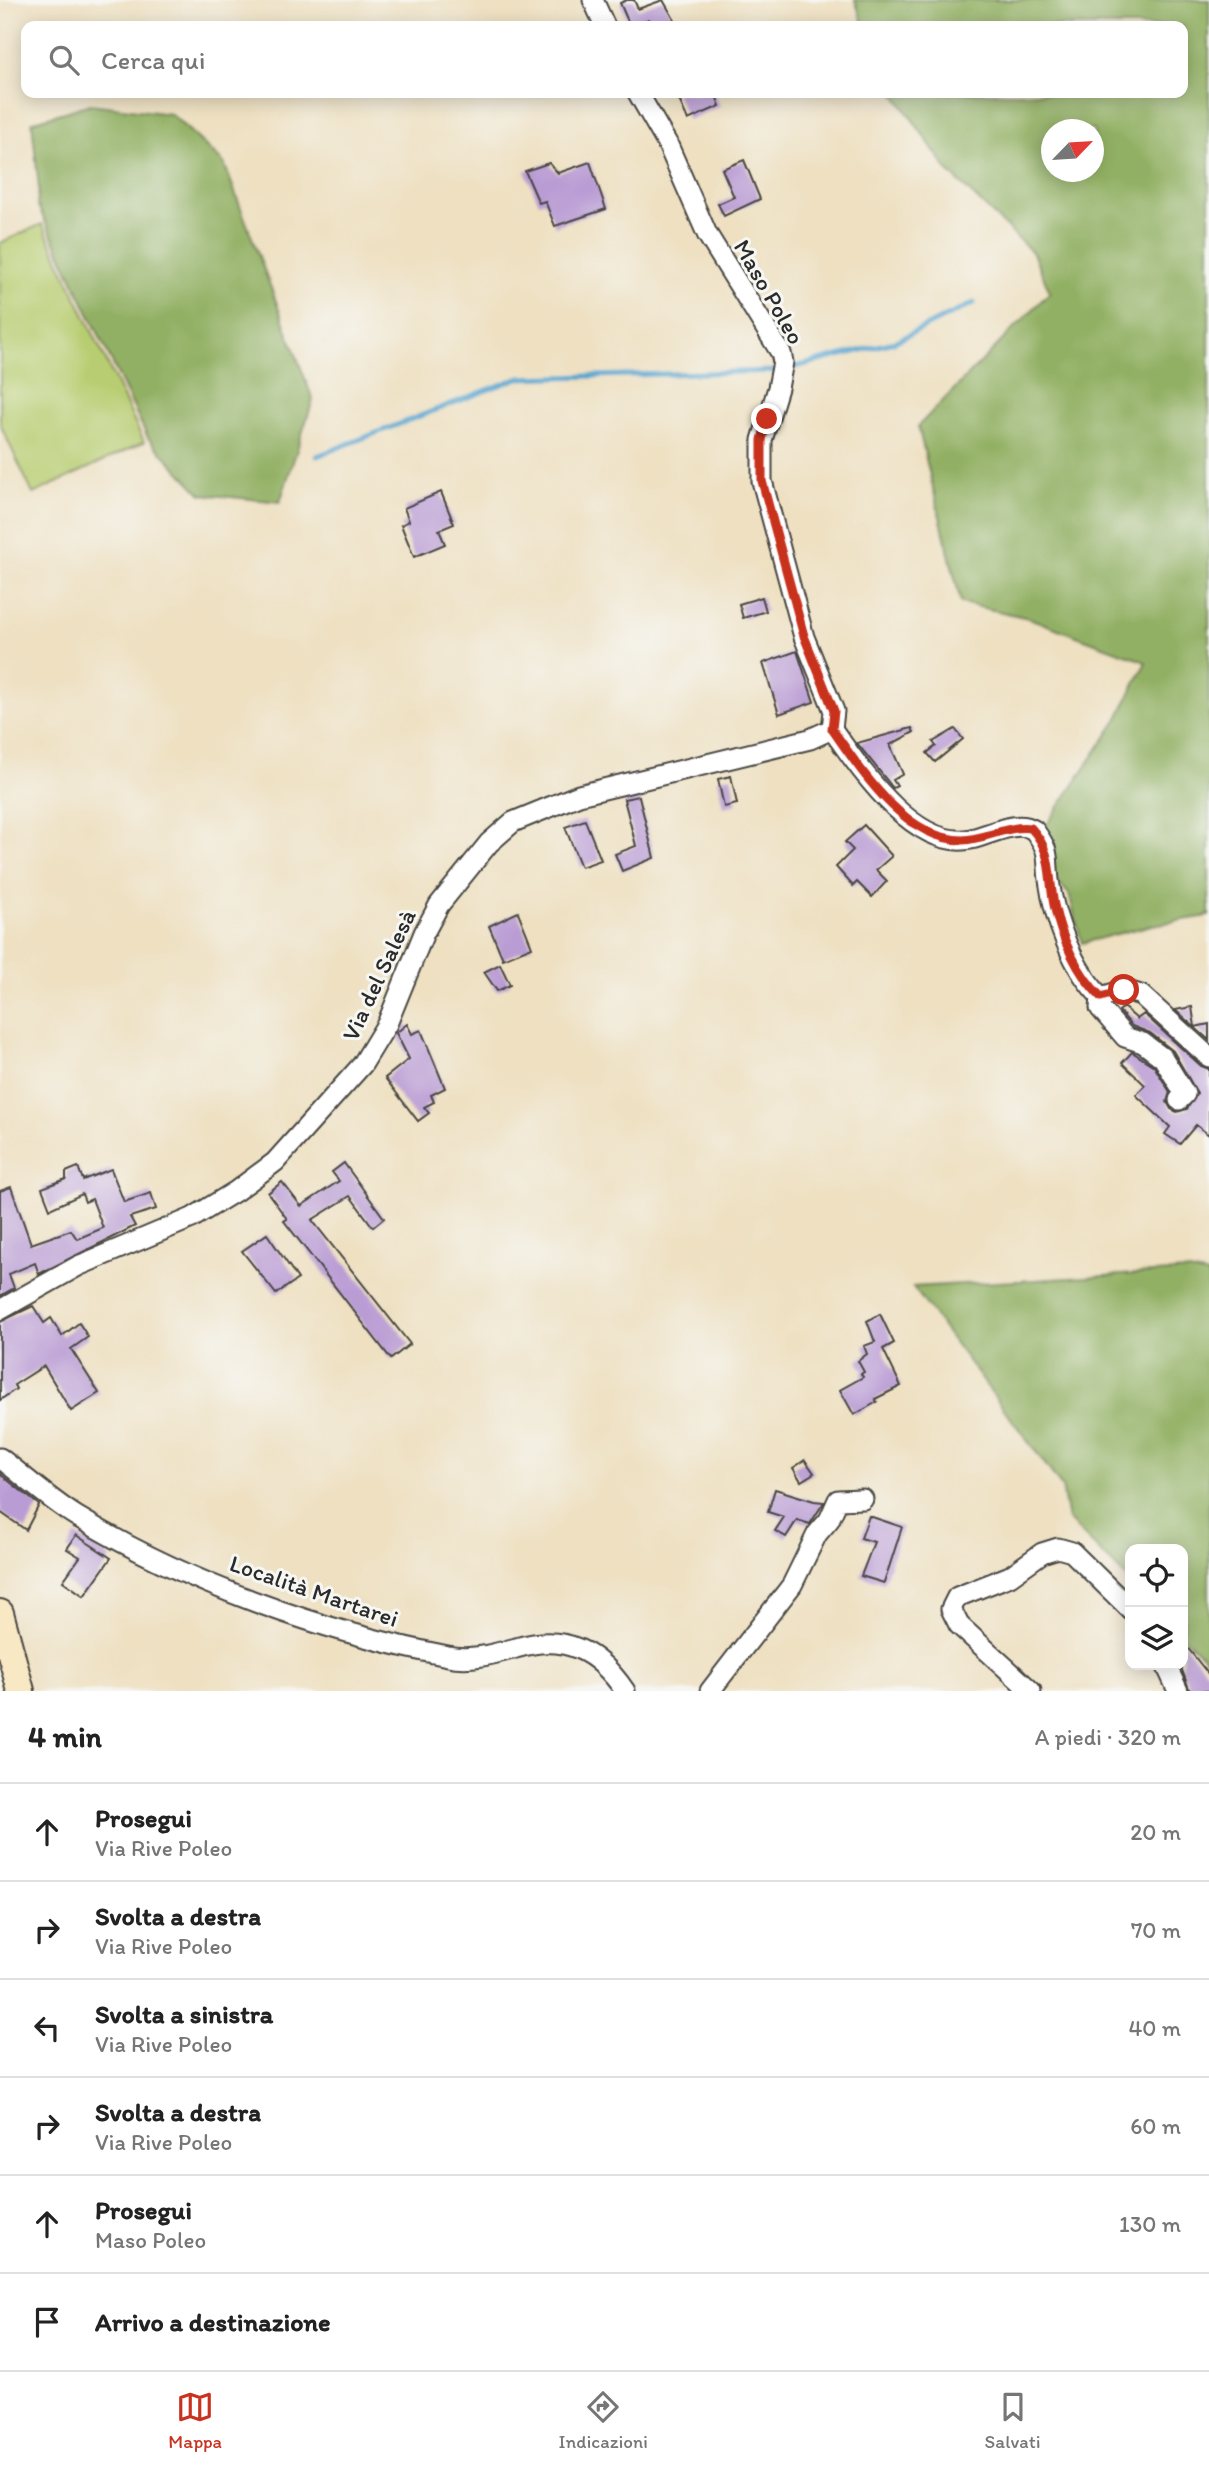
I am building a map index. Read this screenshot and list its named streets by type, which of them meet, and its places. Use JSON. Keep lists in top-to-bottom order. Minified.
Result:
{"streets":{"street":["Maso Poleo","Via del Salesà","Località Martarei"]},"crossings":[["Maso Poleo","Via del Salesà"]],"north":"top right","page":{"search":"Cerca qui","heading":["4 min","A piedi · 320 m"],"list":[["Prosegui","Via Rive Poleo","20 m"],["Svolta a destra","Via Rive Poleo","70 m"],["Svolta a sinistra","Via Rive Poleo","40 m"],["Svolta a destra","Via Rive Poleo","60 m"],["Prosegui","Maso Poleo","130 m"],"Arrivo a destinazione"],"nav":["Mappa","Indicazioni","Salvati"]}}
